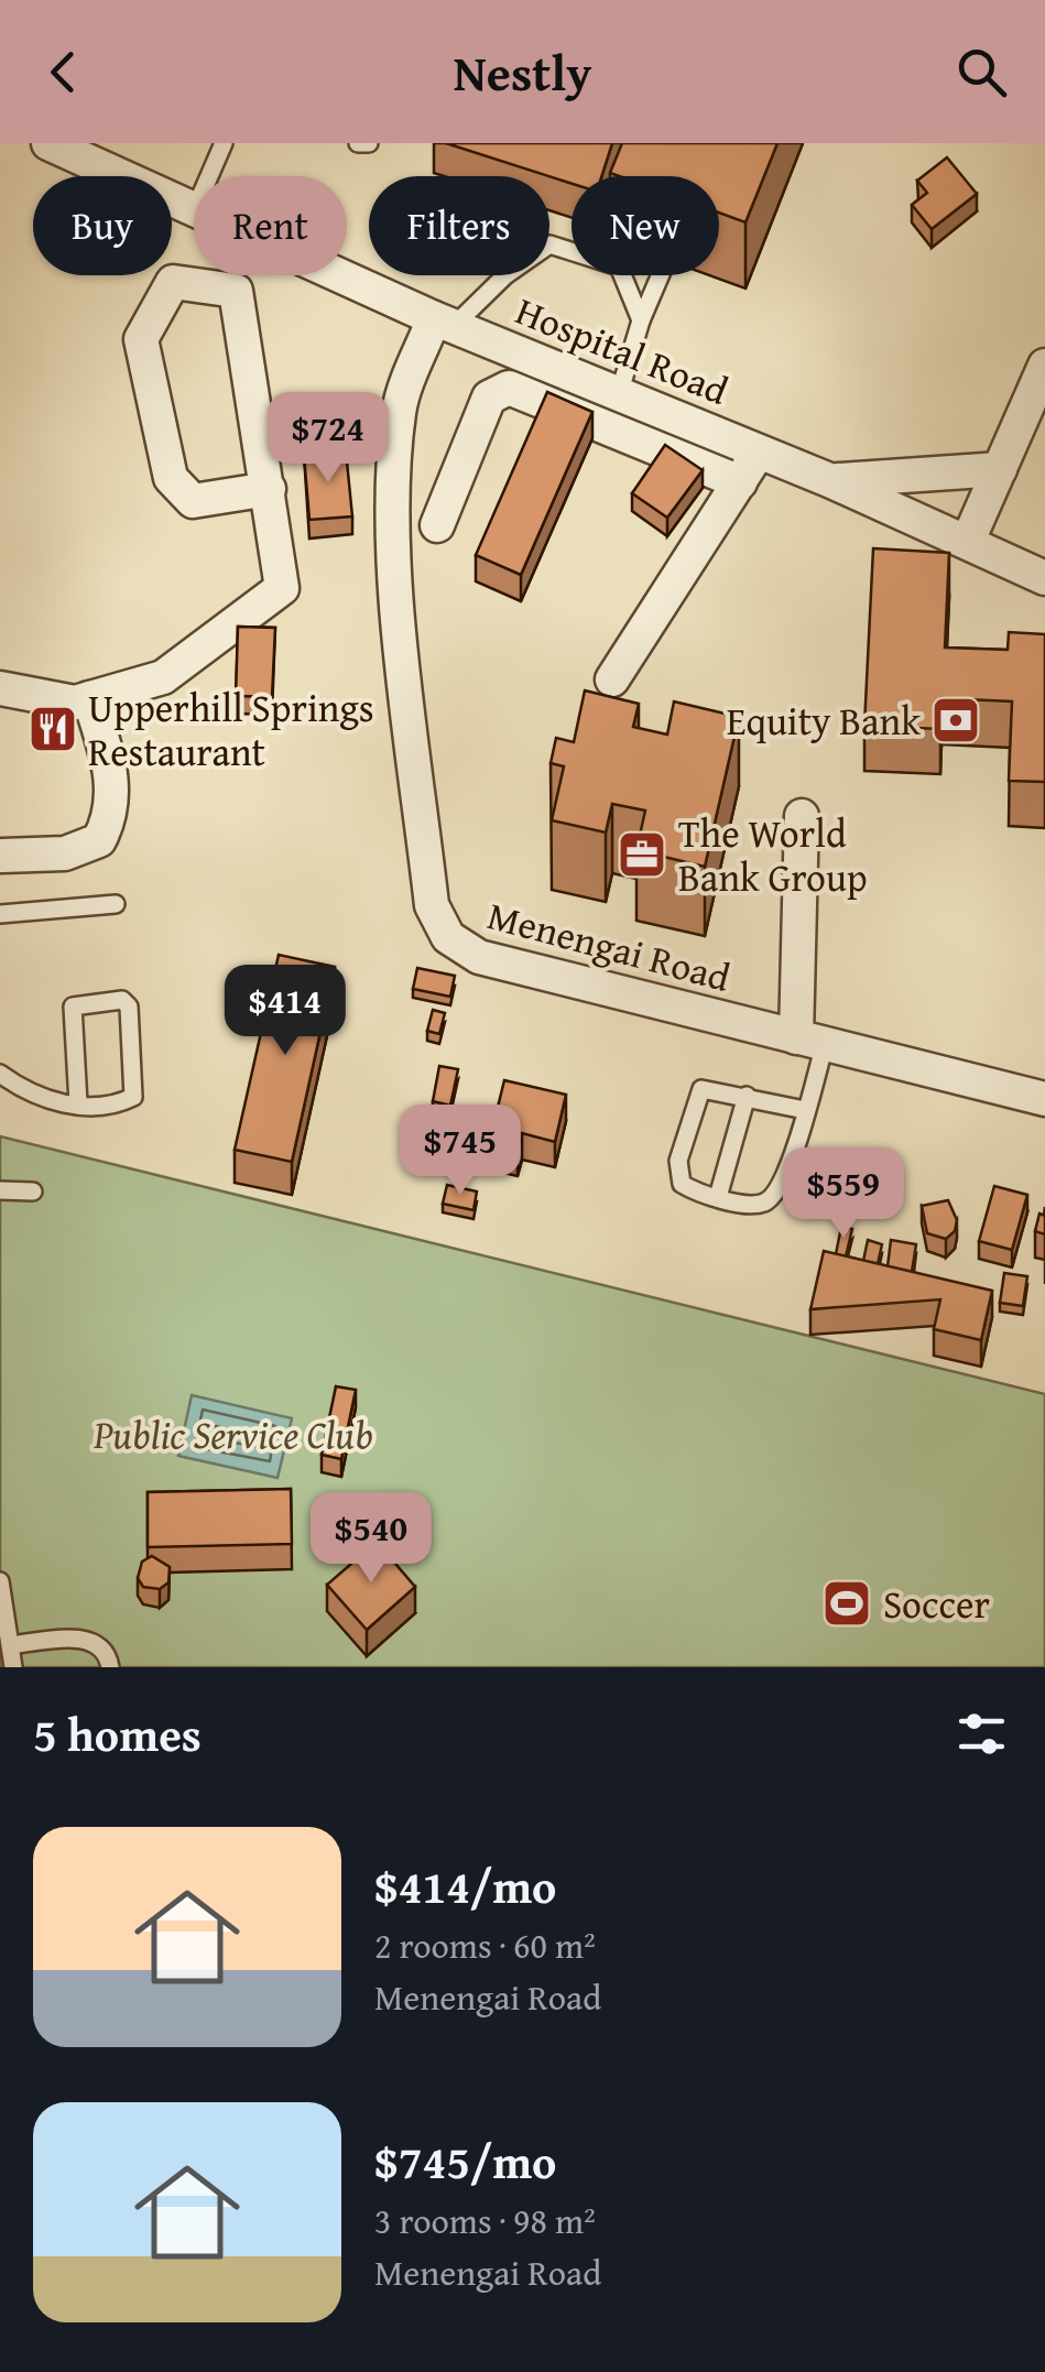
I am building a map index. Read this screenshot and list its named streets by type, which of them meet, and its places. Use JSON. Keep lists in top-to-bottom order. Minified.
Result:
{"streets":{"street":["Hospital Road","Menengai Road"]},"crossings":[["Hospital Road","Menengai Road"]],"parks":["Public Service Club"],"places":{"bank":["Equity Bank"],"restaurant":["Upperhill Springs Restaurant"],"office":["The World Bank Group"],"sports":["Soccer"]},"page":{"header":"Nestly","chip":["Buy","Rent","Filters","New"],"price":["$724","$414","$745","$559","$540"],"heading":"5 homes","list":[{"name":"$414/mo","note":"2 rooms · 60 m² · Menengai Road"},{"name":"$745/mo","note":"3 rooms · 98 m² · Menengai Road"}]}}
